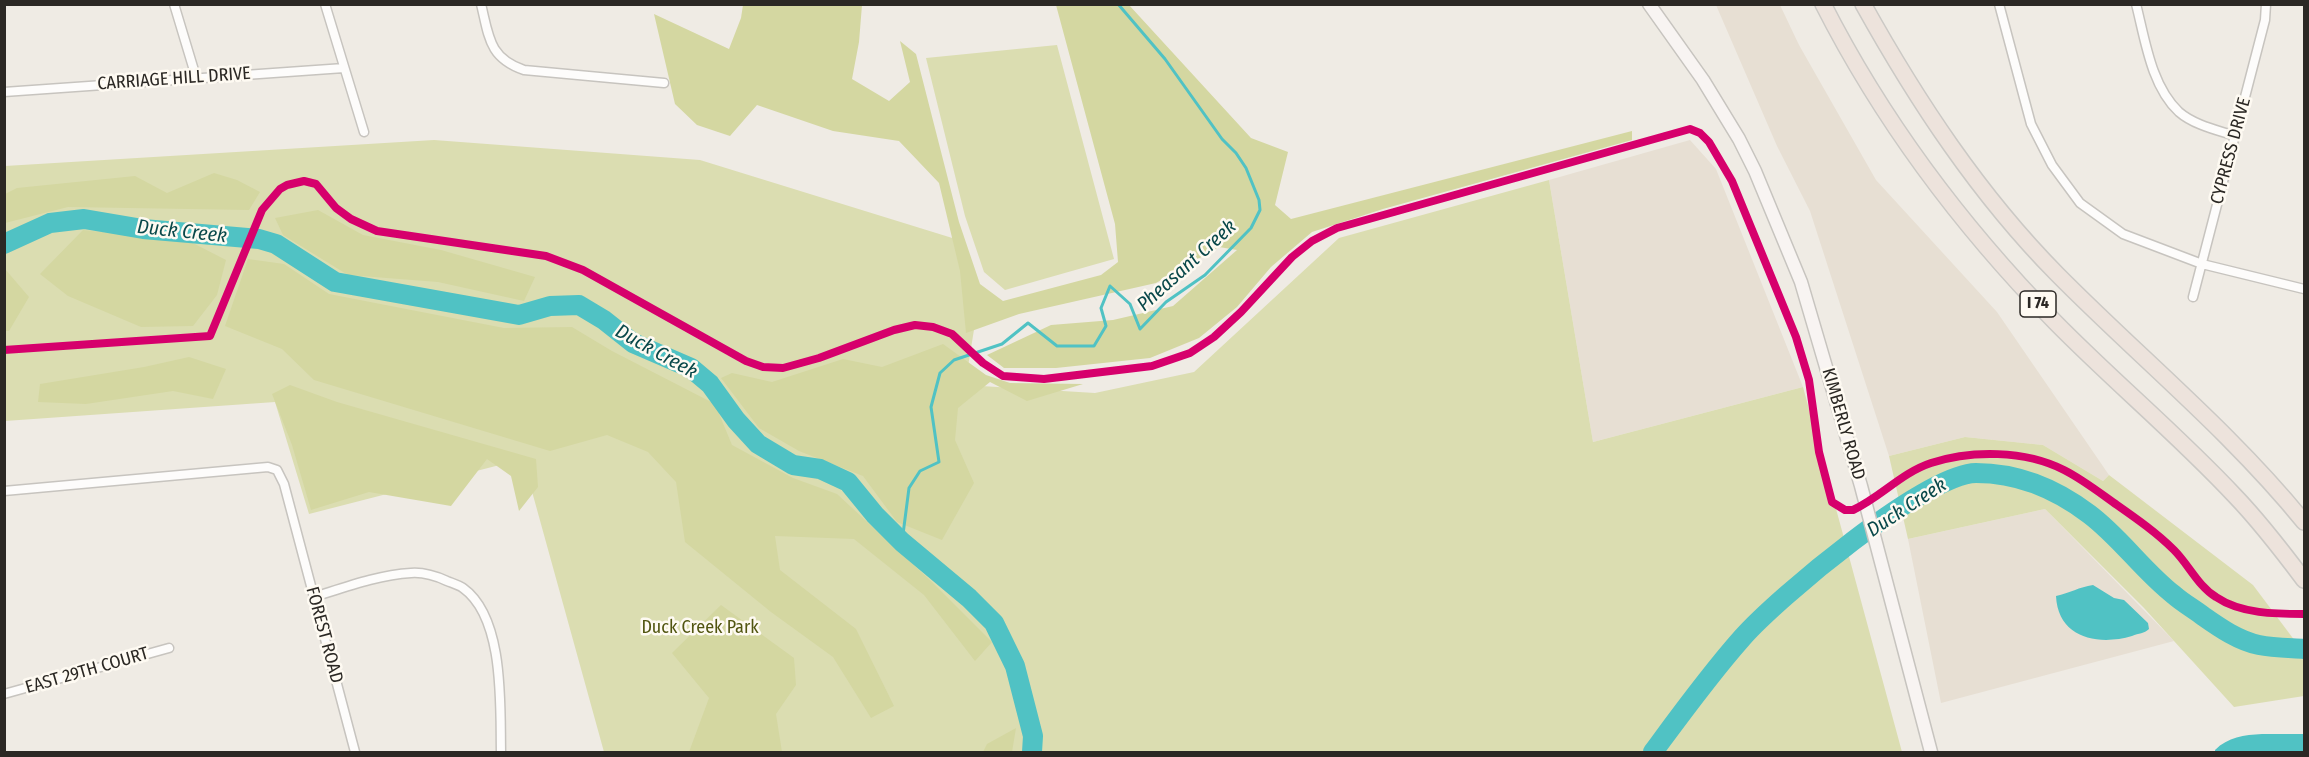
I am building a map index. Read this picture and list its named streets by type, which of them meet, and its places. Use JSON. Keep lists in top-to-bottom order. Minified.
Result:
{"streets":{"highway":["I 74"],"main road":["KIMBERLY ROAD"],"street":["CARRIAGE HILL DRIVE","CYPRESS DRIVE","FOREST ROAD","EAST 29TH COURT"]},"water":["Duck Creek","Pheasant Creek"],"parks":["Duck Creek Park"]}
